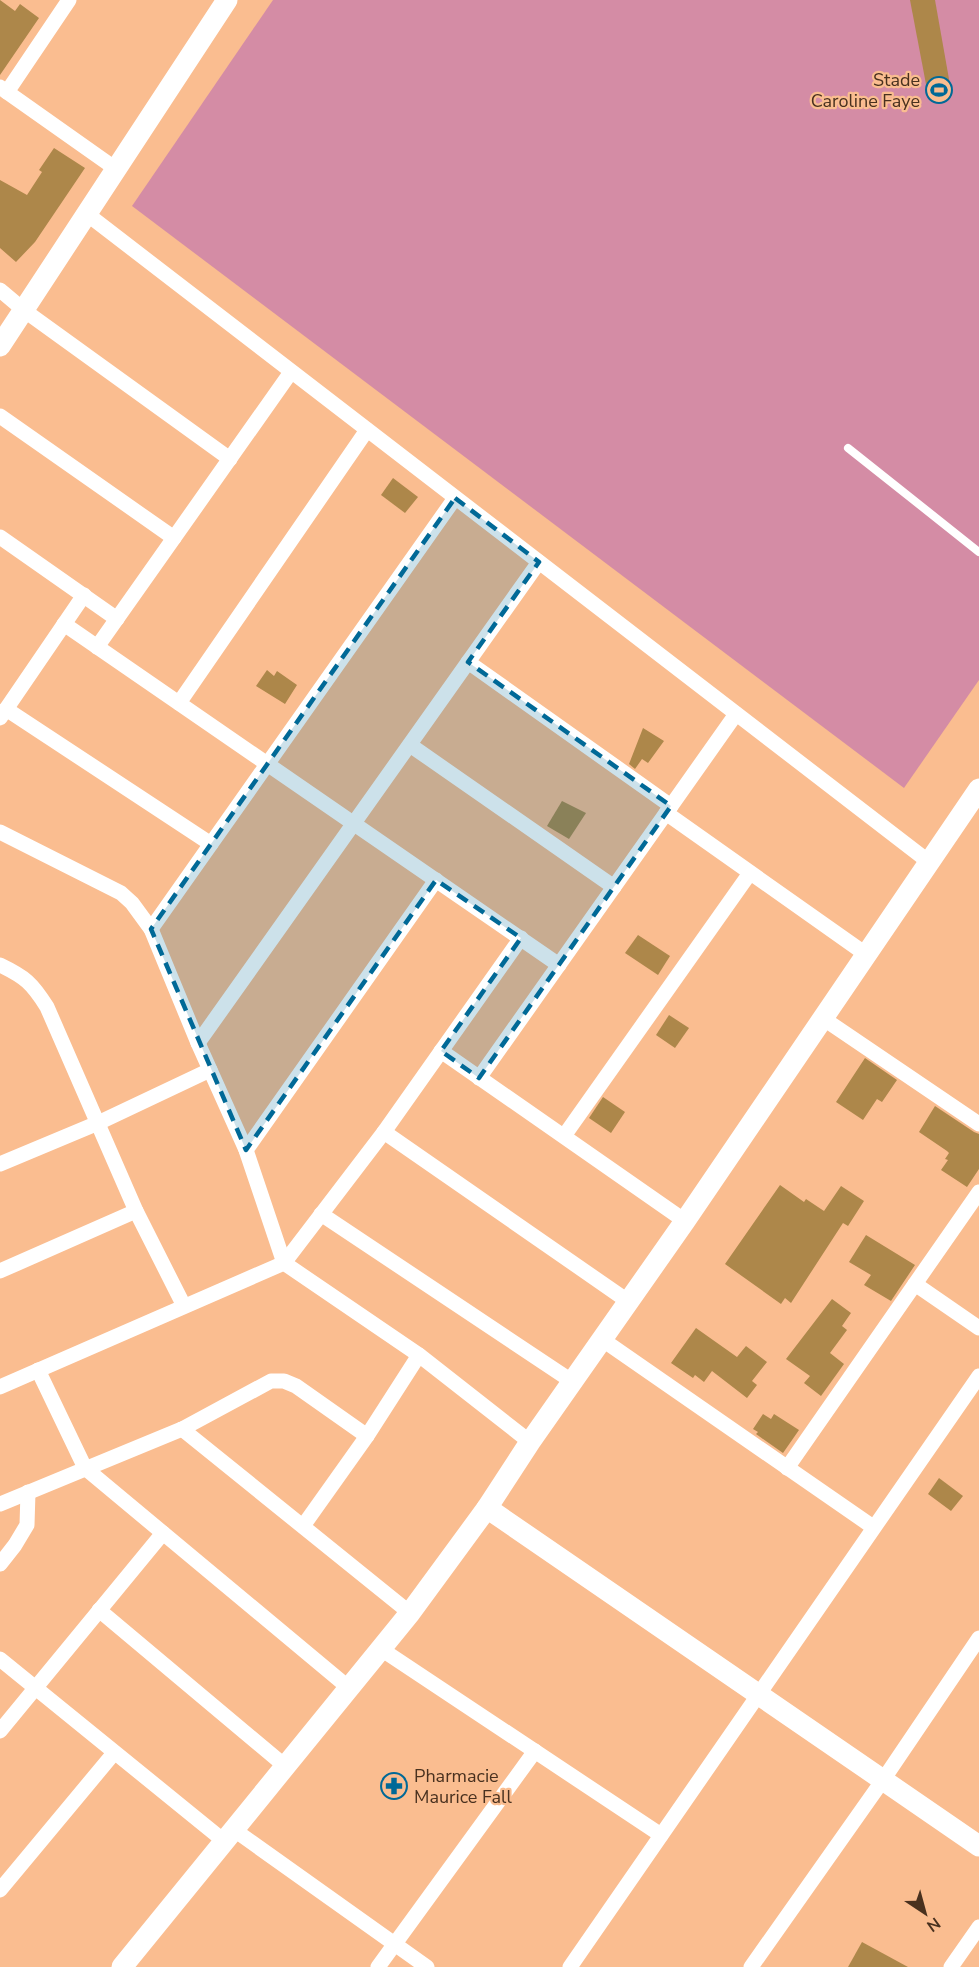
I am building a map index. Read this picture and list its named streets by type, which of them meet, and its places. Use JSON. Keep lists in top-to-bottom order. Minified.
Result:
{"places":{"sports":["Stade Caroline Faye"],"pharmacy":["Pharmacie Maurice Fall"]},"north":"bottom right"}
